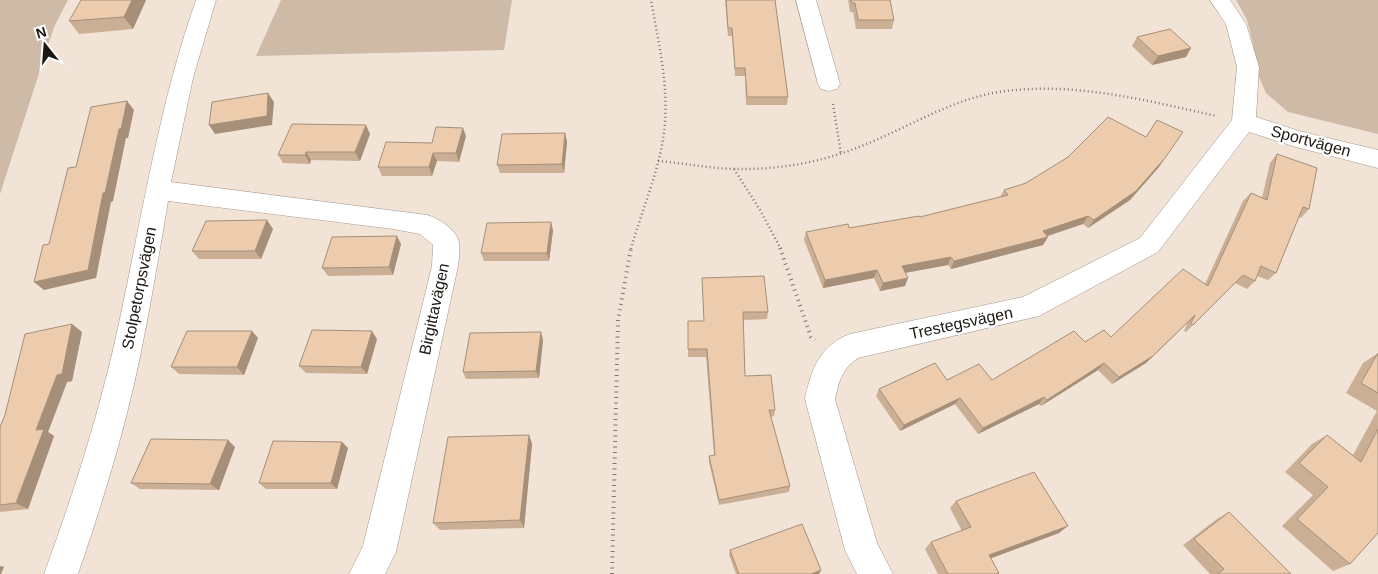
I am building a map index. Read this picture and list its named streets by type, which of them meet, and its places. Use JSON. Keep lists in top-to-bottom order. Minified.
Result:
{"streets":{"street":["Sportvägen","Stolpetorpsvägen","Birgittavägen","Trestegsvägen"]},"crossings":[["Sportvägen","Trestegsvägen"],["Stolpetorpsvägen","Birgittavägen"]],"north":"top"}
